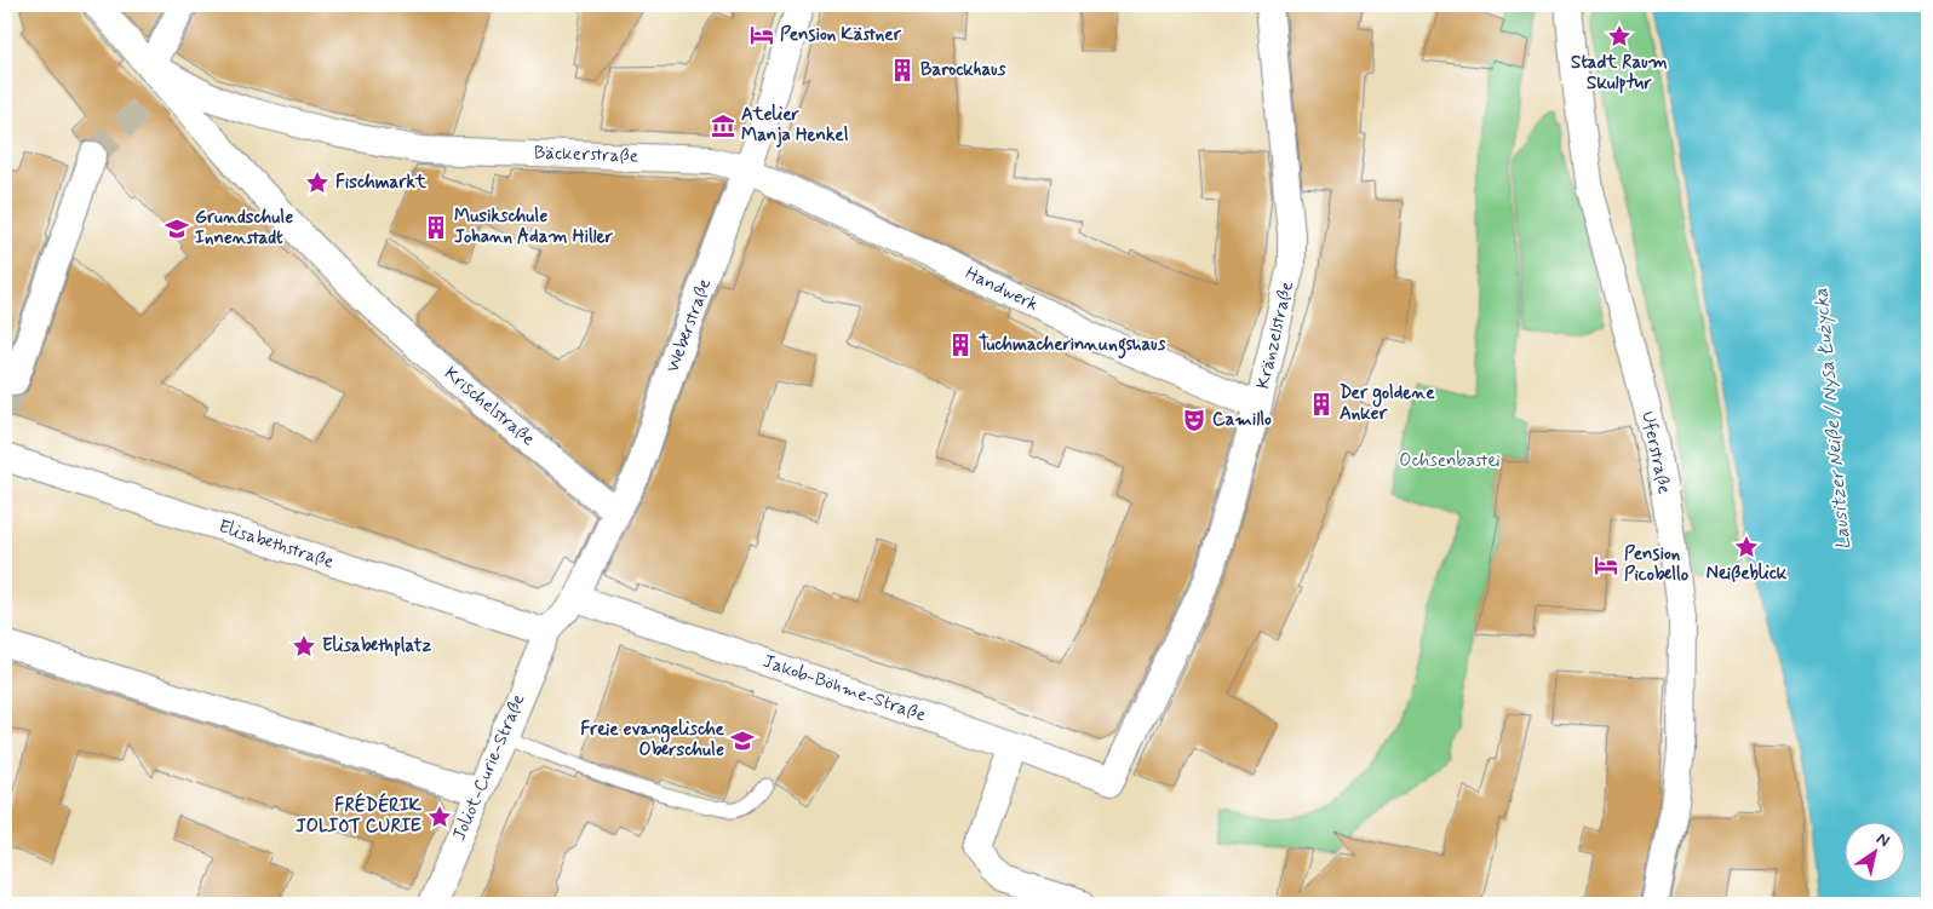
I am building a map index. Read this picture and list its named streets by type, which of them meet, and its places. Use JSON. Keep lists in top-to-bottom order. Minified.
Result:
{"streets":{"street":["Bäckerstraße","Handwerk","Weberstraße","Kränzelstraße","Krischelstraße","Uferstraße","Elisabethstraße","Jakob-Böhme-Straße","Joliot-Curie-Straße"]},"crossings":[["Bäckerstraße","Handwerk"],["Bäckerstraße","Weberstraße"],["Bäckerstraße","Krischelstraße"],["Handwerk","Weberstraße"],["Handwerk","Kränzelstraße"],["Weberstraße","Krischelstraße"],["Weberstraße","Elisabethstraße"],["Weberstraße","Jakob-Böhme-Straße"],["Weberstraße","Joliot-Curie-Straße"],["Kränzelstraße","Jakob-Böhme-Straße"],["Elisabethstraße","Joliot-Curie-Straße"]],"water":["Lausitzer Neiße / Nysa Łużycka"],"parks":["Ochsenbastei"],"places":{"hotel":["Pension Kästner","Pension Picobello"],"place":["Stadt Raum Skulptur","Fischmarkt","Neißeblick","Elisabethplatz","FRÉDÉRIK JOLIOT CURIE"],"building":["Barockhaus","Musikschule Johann Adam Hiller","Tuchmacherinnungshaus","Der goldene Anker"],"museum":["Atelier Manja Henkel"],"school or university":["Grundschule Innenstadt","Freie evangelische Oberschule"],"theatre":["Camillo"]},"north":"top right"}
